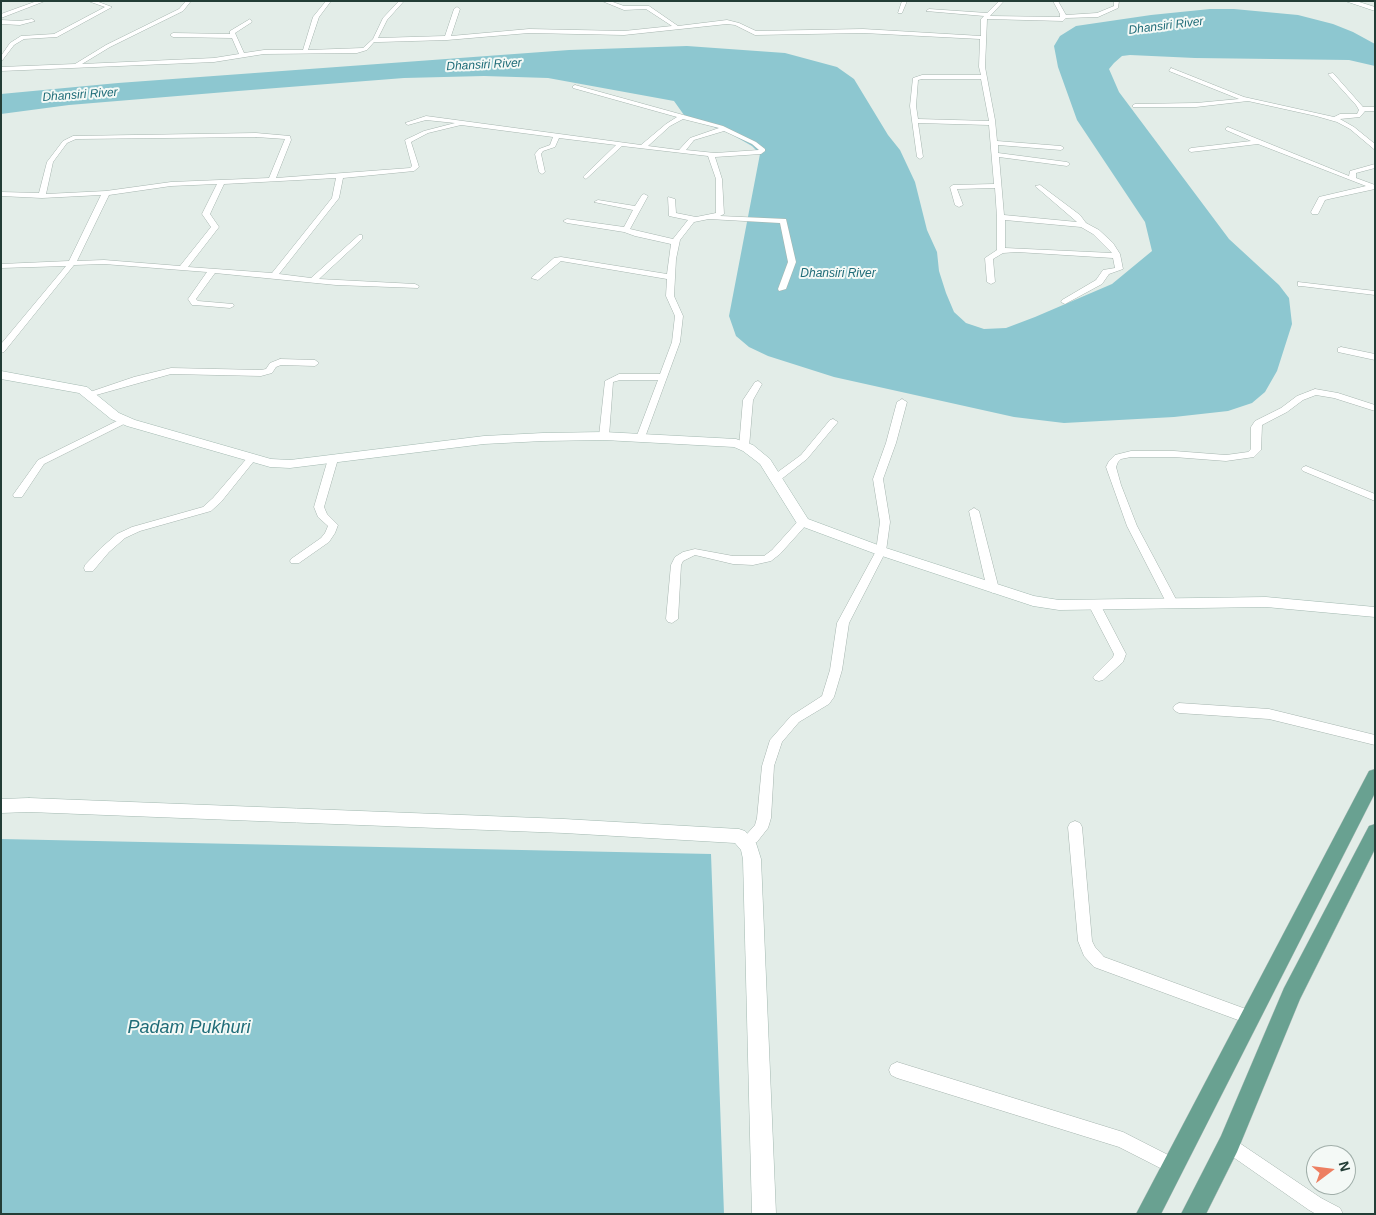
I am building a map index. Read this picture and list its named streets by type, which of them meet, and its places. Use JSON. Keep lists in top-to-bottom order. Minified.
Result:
{"water":["Dhansiri River","Padam Pukhuri"],"north":"right"}
